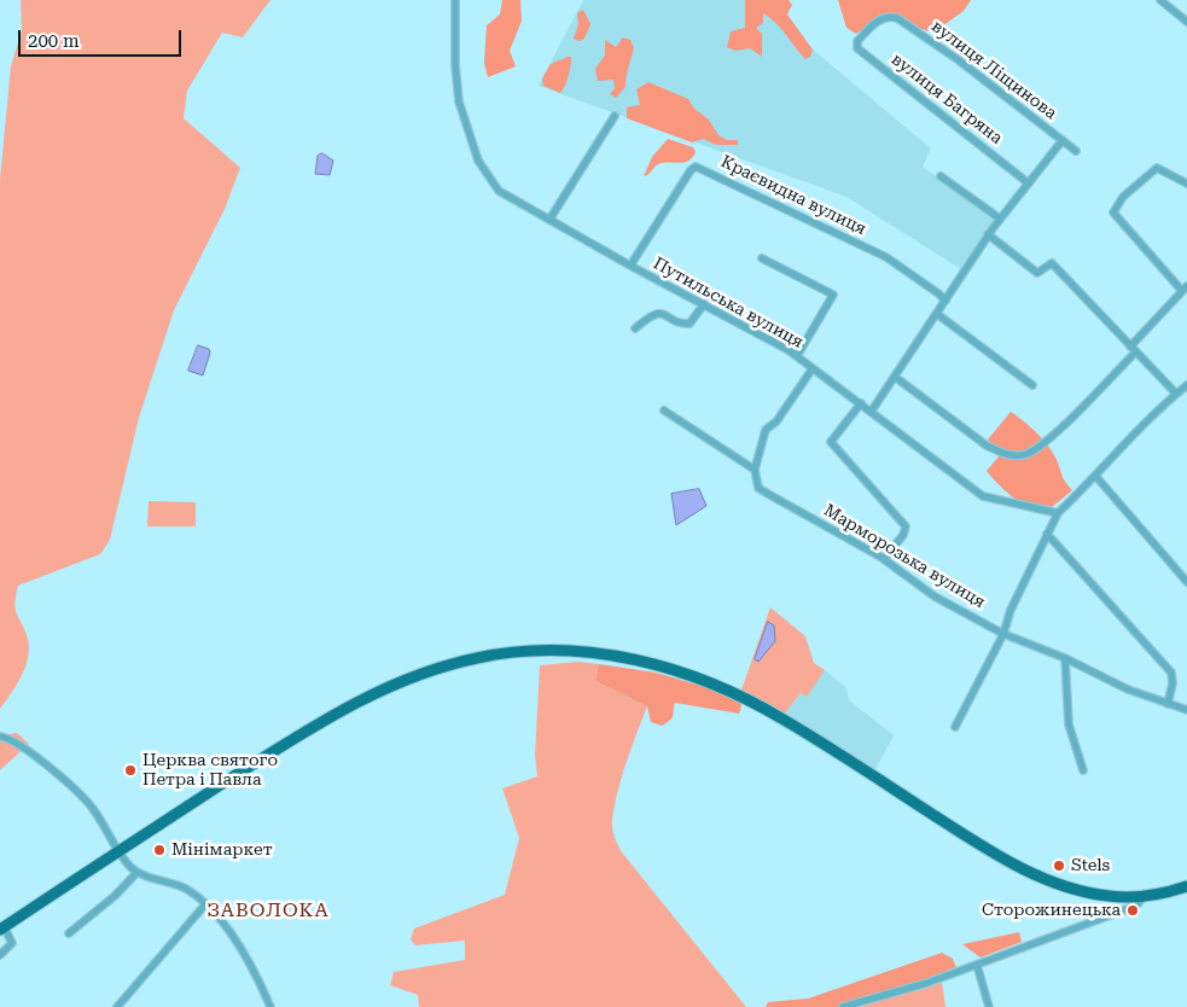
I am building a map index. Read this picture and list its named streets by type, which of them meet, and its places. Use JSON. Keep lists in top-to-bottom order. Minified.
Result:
{"streets":{"street":["вулиця Ліщинова","вулиця Багряна","Краєвидна вулиця","Путильська вулиця","Марморозька вулиця"]},"crossings":[["вулиця Ліщинова","вулиця Багряна"],["Краєвидна вулиця","Путильська вулиця"]],"districts":["ЗАВОЛОКА"],"places":["Церква святого Петра і Павла","Мінімаркет","Stels","Сторожинецька"],"scale_bar":"200 m"}
